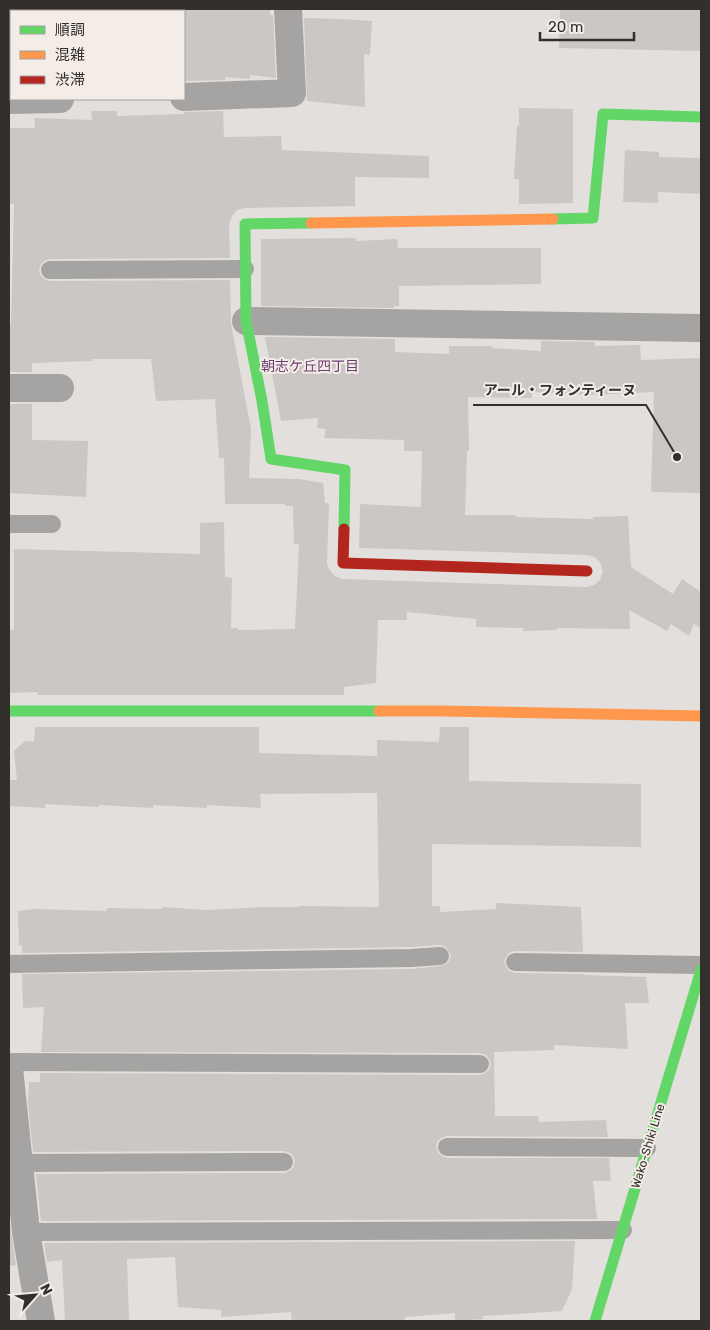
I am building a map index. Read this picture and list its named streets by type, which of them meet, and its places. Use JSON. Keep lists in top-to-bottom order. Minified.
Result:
{"streets":{"street":["Wako-Shiki Line"]},"districts":["朝志ケ丘四丁目"],"places":["アール・フォンティーヌ"],"legend":["順調","混雑","渋滞"],"scale_bar":"20 m","north":"top right"}
